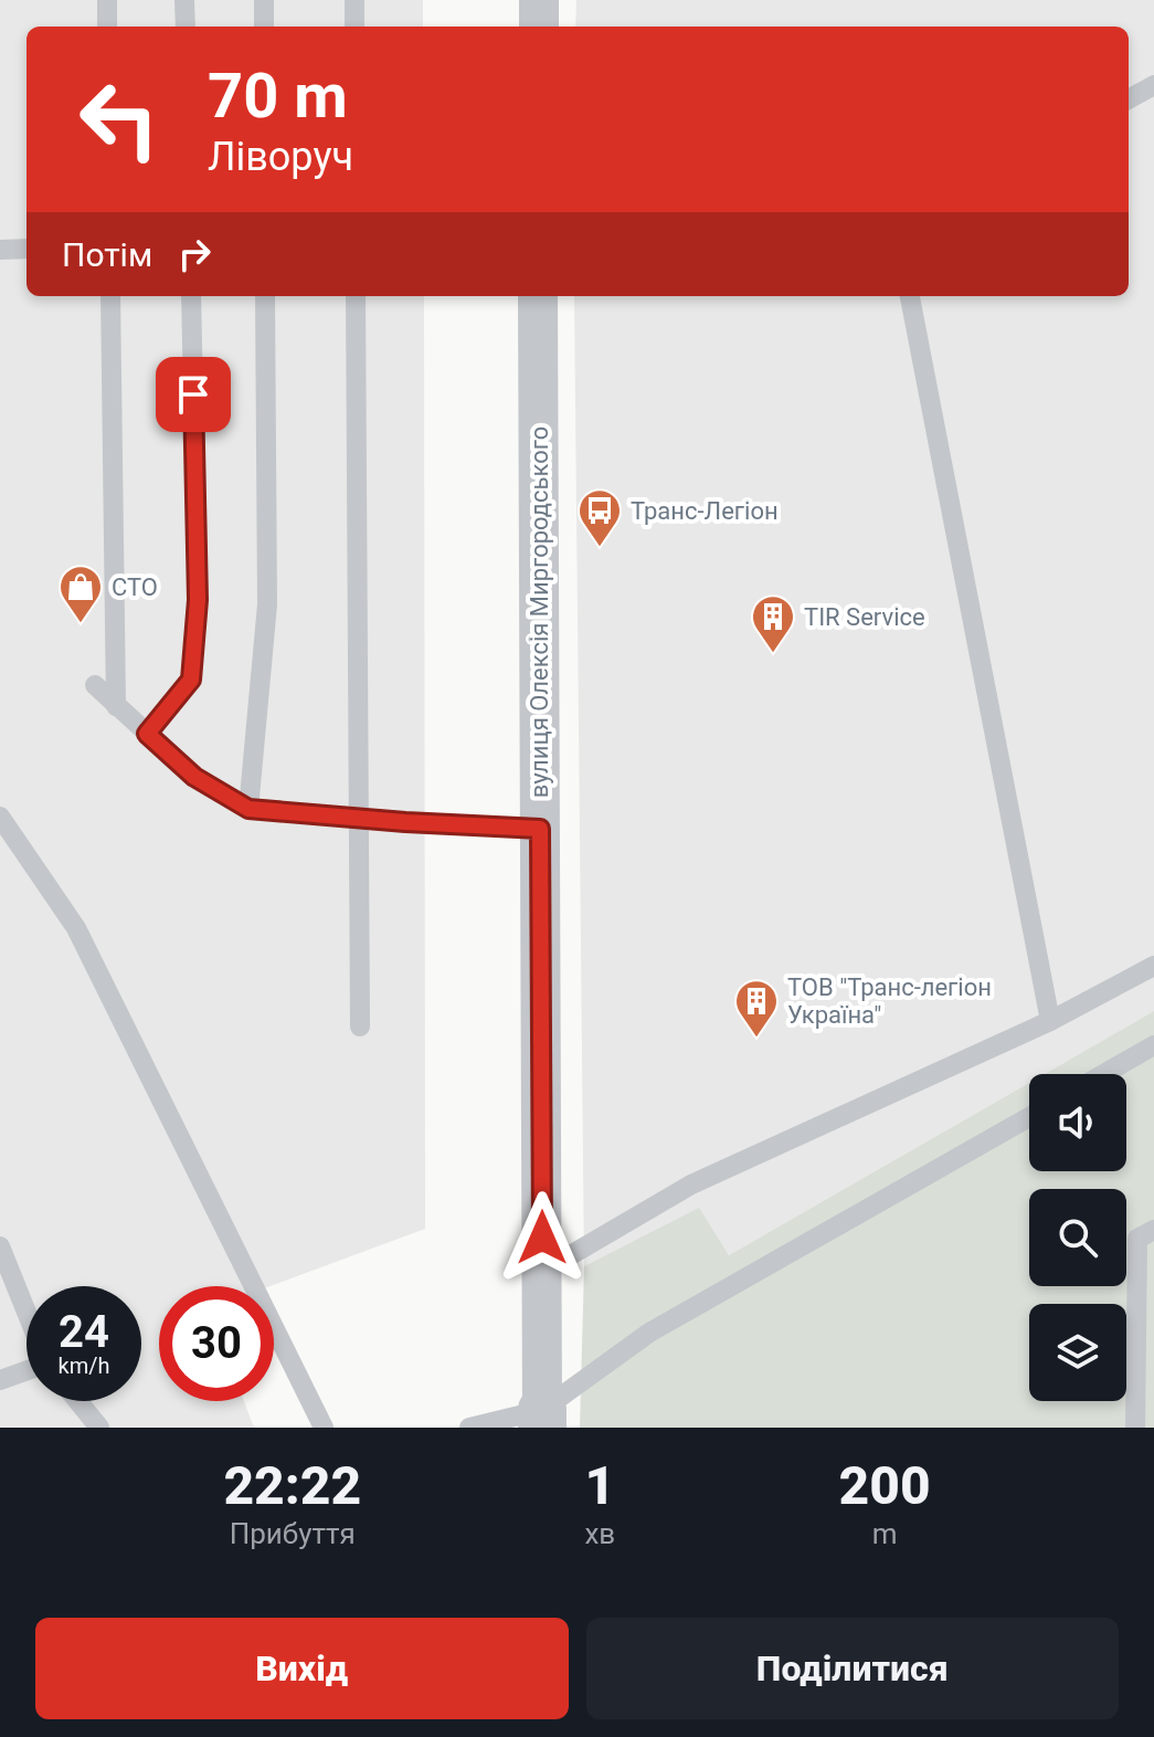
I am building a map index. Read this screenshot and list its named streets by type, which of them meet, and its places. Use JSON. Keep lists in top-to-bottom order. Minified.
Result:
{"streets":{"street":["вулиця Олексія Миргородського"]},"places":{"bus stop":["Транс-Легіон"],"shop":["СТО"],"building":["TIR Service","ТОВ \"Транс-легіон Україна\""]},"page":{"turn":["70 m","Ліворуч"],"then":"Потім","speed":"24 km/h","limit":"30","eta":["22:22","Прибуття","1","хв","200","m"],"buttons":["Вихід","Поділитися"]}}
